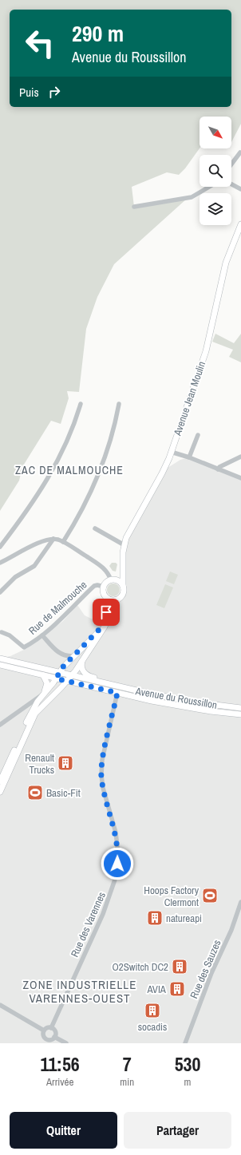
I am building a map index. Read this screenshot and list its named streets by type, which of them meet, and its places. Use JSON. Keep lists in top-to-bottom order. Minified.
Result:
{"streets":{"main road":["Avenue Jean Moulin","Avenue du Roussillon"],"street":["Rue de Malmouche","Rue des Varennes","Rue des Sauzes"]},"crossings":[["Avenue Jean Moulin","Rue de Malmouche"],["Avenue du Roussillon","Rue des Varennes"]],"districts":["ZAC DE MALMOUCHE","ZONE INDUSTRIELLE VARENNES-OUEST"],"places":{"building":["Renault Trucks","natureapi","O2Switch DC2","AVIA","socadis"],"sports":["Basic-Fit","Hoops Factory Clermont"]},"north":"bottom right","page":{"turn":["290 m","Avenue du Roussillon"],"then":"Puis","eta":["11:56","Arrivée","7","min","530","m"],"buttons":["Quitter","Partager"]}}
